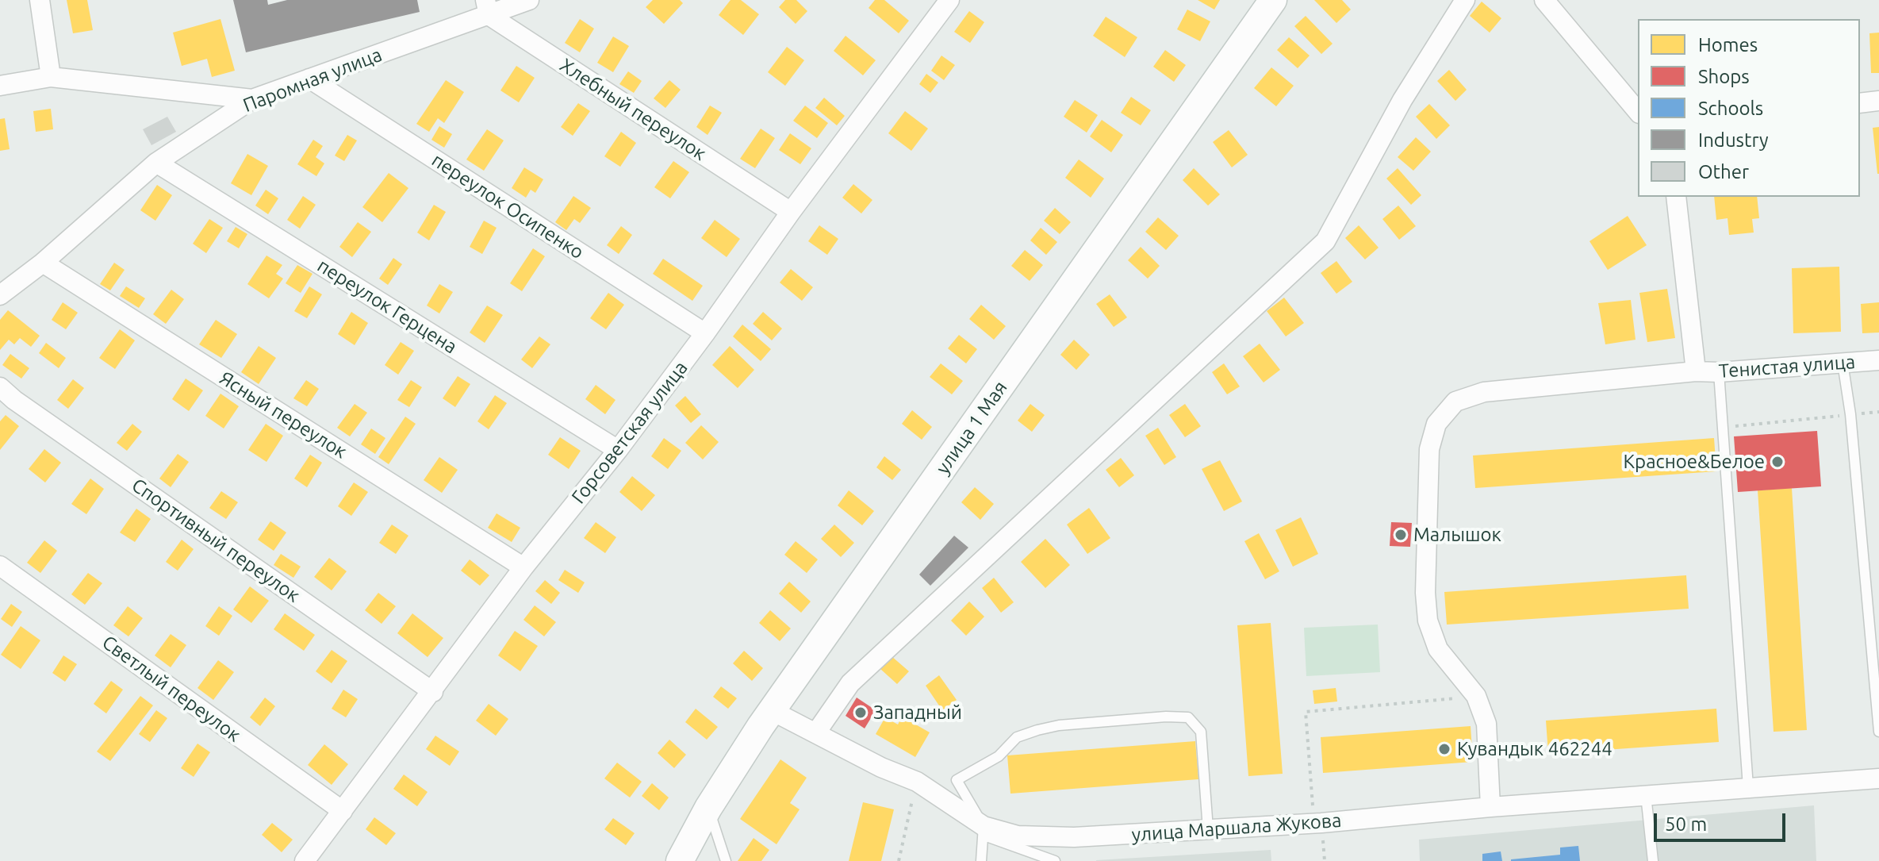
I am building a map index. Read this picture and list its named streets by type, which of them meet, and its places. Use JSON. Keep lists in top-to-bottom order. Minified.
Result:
{"streets":{"main road":["улица 1 Мая"],"street":["Паромная улица","Хлебный переулок","переулок Осипенко","переулок Герцена","Тенистая улица","Ясный переулок","Горсоветская улица","Спортивный переулок","Светлый переулок","улица Маршала Жукова"]},"crossings":[["Паромная улица","Хлебный переулок"],["Паромная улица","переулок Осипенко"],["Паромная улица","переулок Герцена"],["Паромная улица","Ясный переулок"],["Хлебный переулок","Горсоветская улица"],["переулок Осипенко","Горсоветская улица"],["переулок Герцена","Горсоветская улица"],["Ясный переулок","Горсоветская улица"],["улица 1 Мая","улица Маршала Жукова"],["Горсоветская улица","Спортивный переулок"],["Горсоветская улица","Светлый переулок"]],"places":["Красное&Белое","Малышок","Западный","Кувандык 462244"],"legend":["Homes","Shops","Schools","Industry","Other"],"scale_bar":"50 m"}
